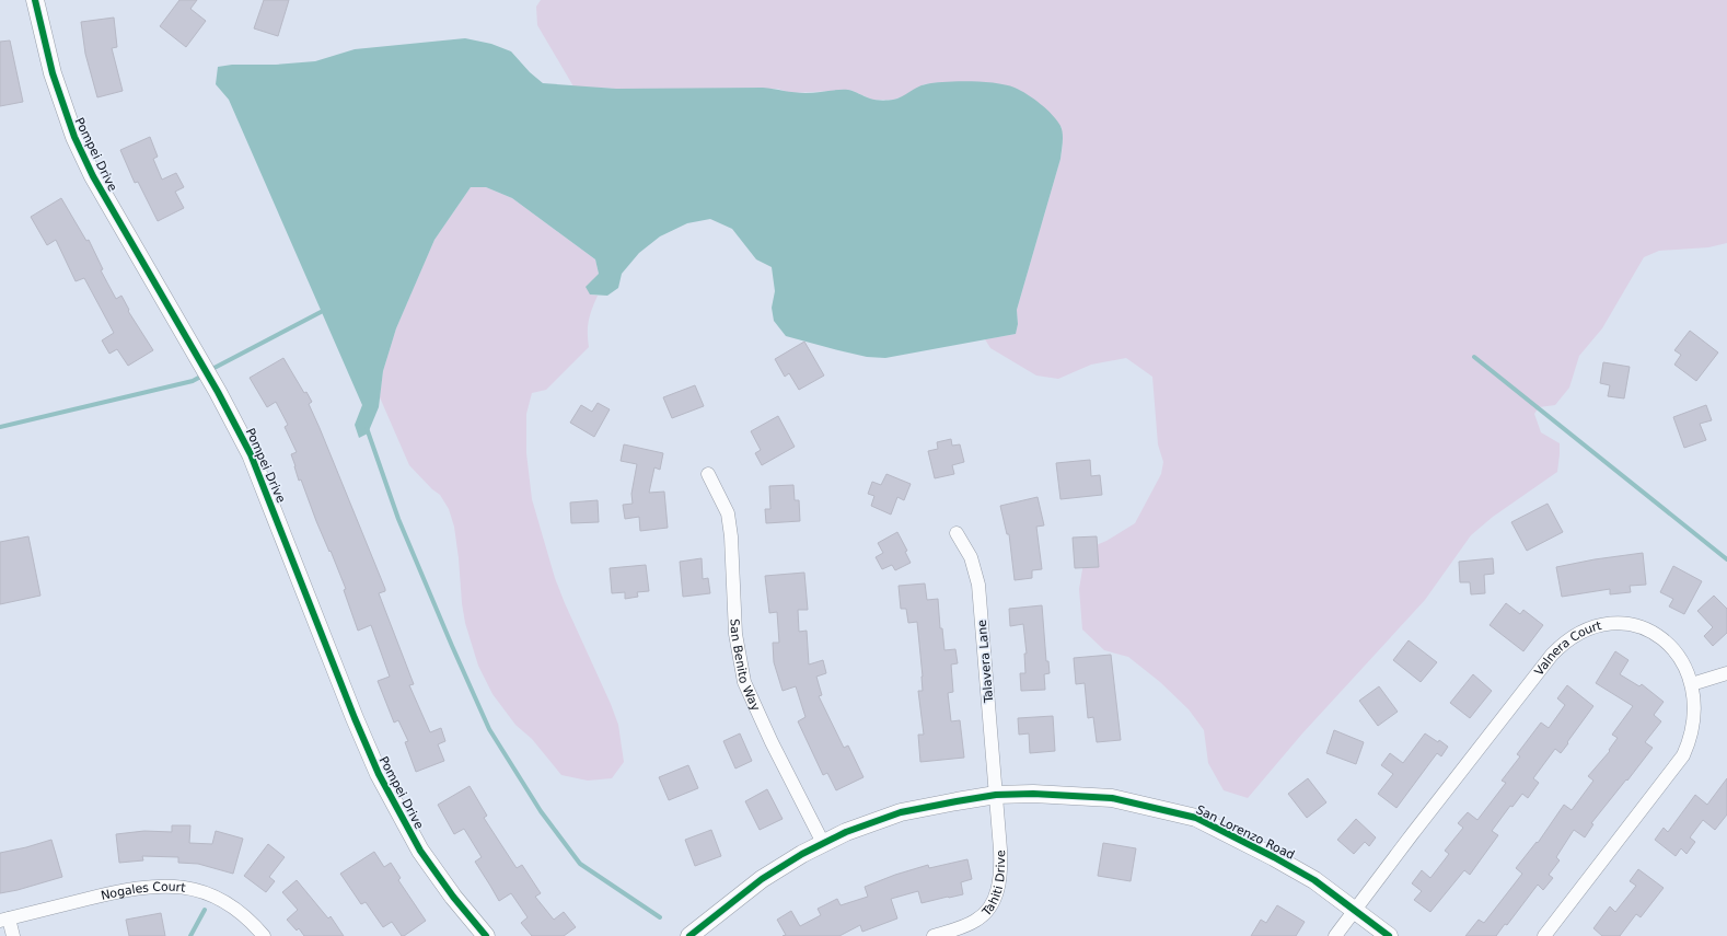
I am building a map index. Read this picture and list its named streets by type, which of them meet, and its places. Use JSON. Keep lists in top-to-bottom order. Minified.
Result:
{"streets":{"street":["Pompei Drive","Valnera Court","Talavera Lane","San Benito Way","San Lorenzo Road","Tahiti Drive","Nogales Court"]},"crossings":[["Valnera Court","San Lorenzo Road"],["Talavera Lane","San Lorenzo Road"],["Talavera Lane","Tahiti Drive"],["San Benito Way","San Lorenzo Road"],["San Lorenzo Road","Tahiti Drive"]]}
